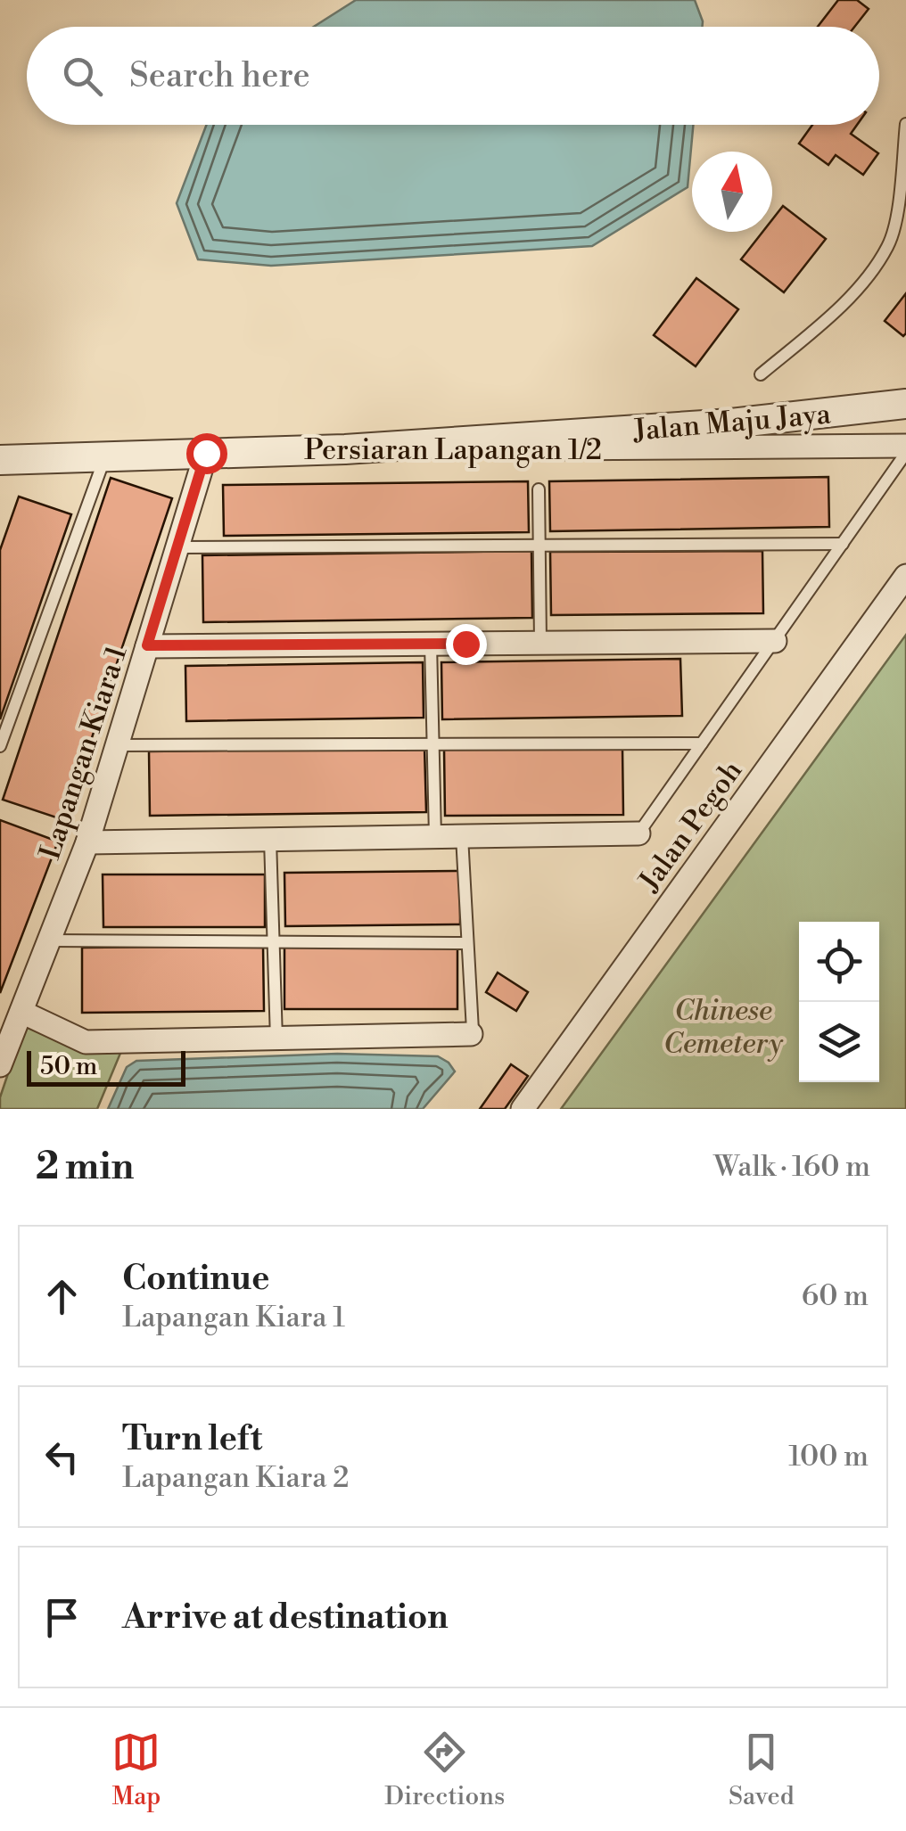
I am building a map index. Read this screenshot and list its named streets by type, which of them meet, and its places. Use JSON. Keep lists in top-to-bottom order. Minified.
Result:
{"streets":{"street":["Jalan Maju Jaya","Persiaran Lapangan 1/2","Lapangan Kiara 1","Jalan Pegoh"]},"crossings":[["Jalan Maju Jaya","Persiaran Lapangan 1/2"],["Persiaran Lapangan 1/2","Lapangan Kiara 1"]],"parks":["Chinese Cemetery"],"scale_bar":"50 m","north":"top","page":{"search":"Search here","scale":"50 m","heading":["2 min","Walk · 160 m"],"list":[["Continue","Lapangan Kiara 1","60 m"],["Turn left","Lapangan Kiara 2","100 m"],"Arrive at destination"],"nav":["Map","Directions","Saved"]}}
